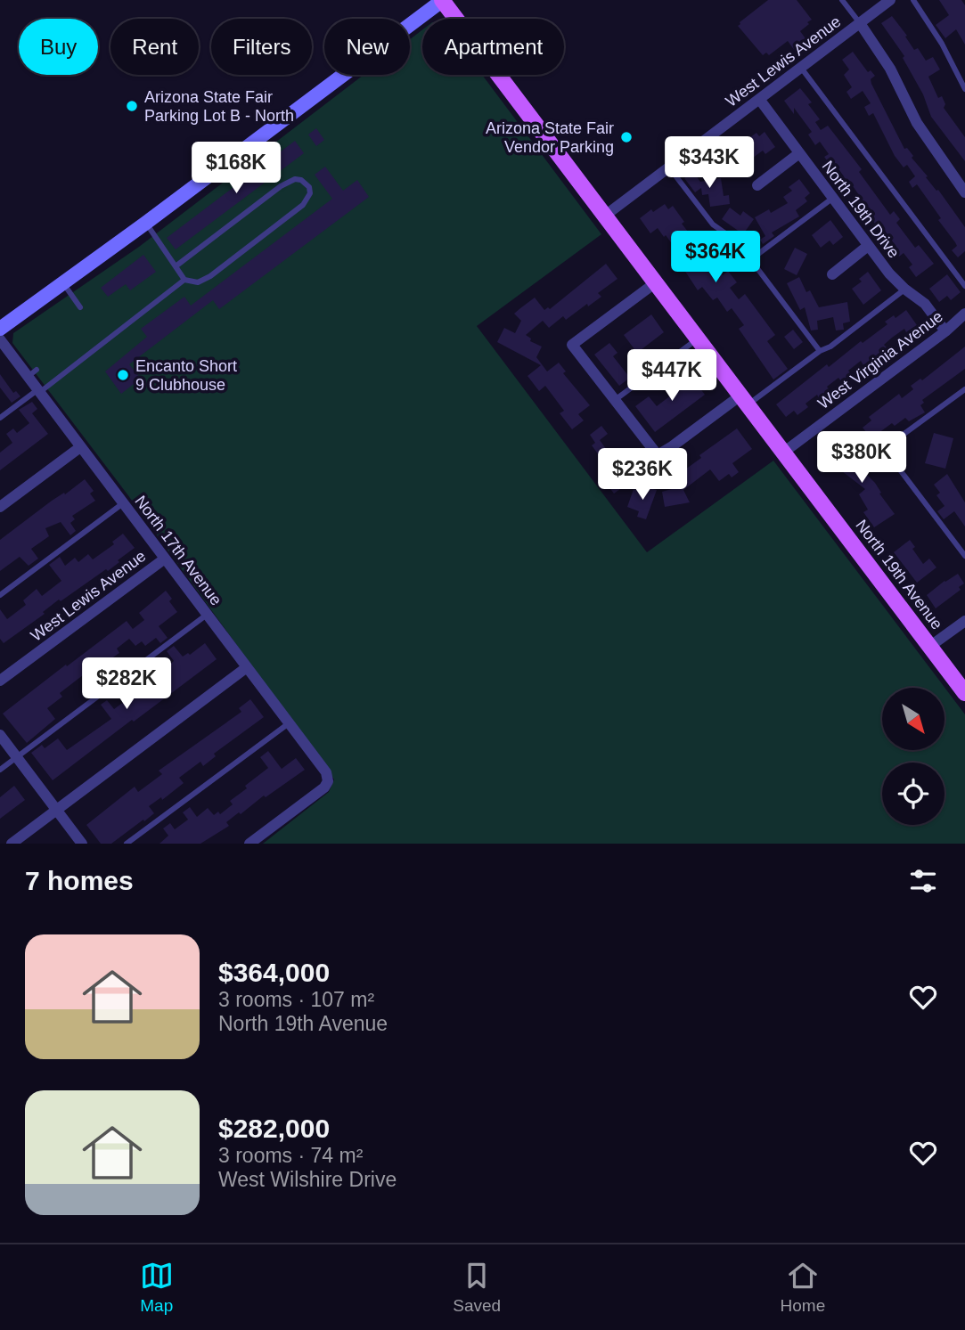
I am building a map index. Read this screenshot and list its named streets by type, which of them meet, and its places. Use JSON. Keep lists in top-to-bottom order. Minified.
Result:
{"streets":{"main road":["North 19th Avenue"],"street":["West Lewis Avenue","North 19th Drive","West Virginia Avenue","North 17th Avenue"]},"crossings":[["West Lewis Avenue","North 19th Drive"],["West Lewis Avenue","North 17th Avenue"],["West Lewis Avenue","North 19th Avenue"],["North 19th Drive","West Virginia Avenue"],["West Virginia Avenue","North 19th Avenue"]],"places":["Arizona State Fair Parking Lot B - North","Arizona State Fair Vendor Parking","Encanto Short 9 Clubhouse"],"north":"bottom right","page":{"chip":["Buy","Rent","Filters","New","Apartment"],"price":["$343K","$168K","$364K","$447K","$380K","$236K","$282K"],"heading":"7 homes","list":[{"name":"$364,000","note":"3 rooms · 107 m² · North 19th Avenue"},{"name":"$282,000","note":"3 rooms · 74 m² · West Wilshire Drive"}],"tabs":["Map","Saved","Home"]}}
